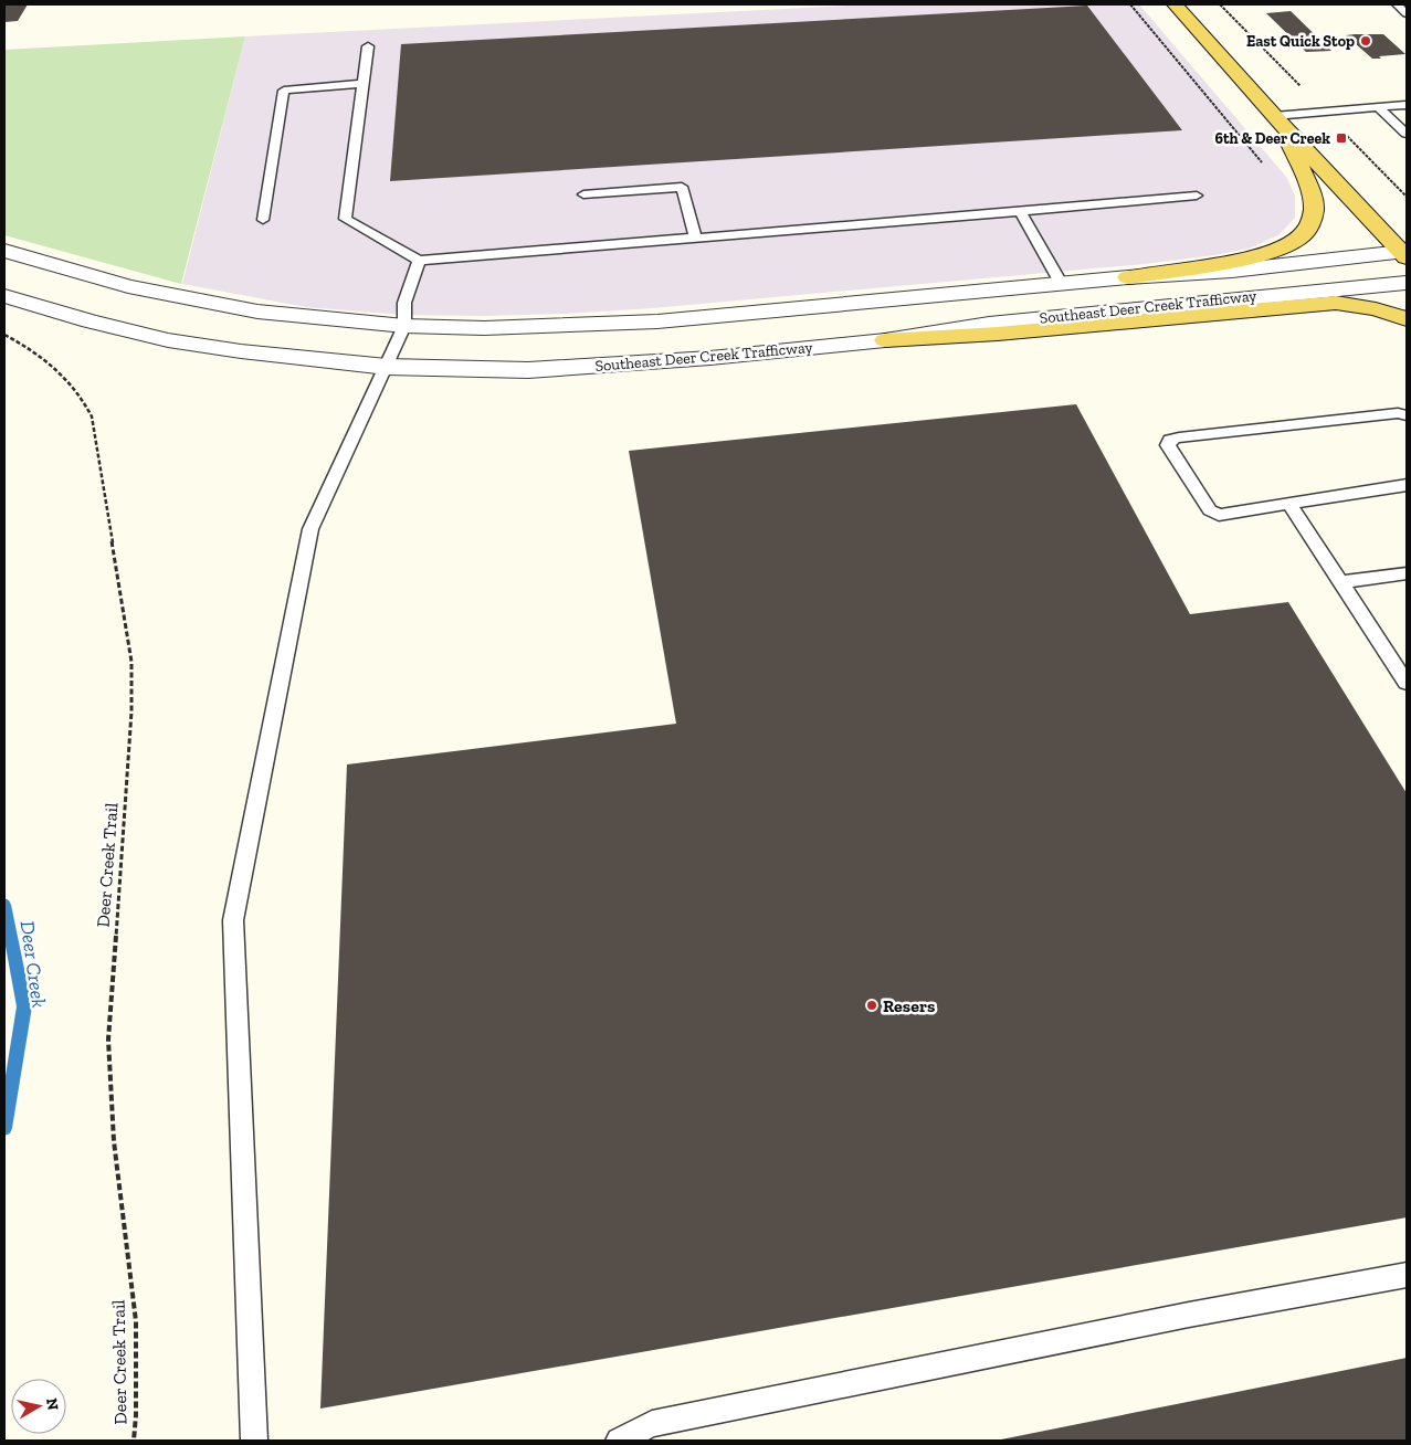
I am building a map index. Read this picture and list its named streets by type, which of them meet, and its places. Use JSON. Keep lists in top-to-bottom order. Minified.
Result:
{"streets":{"street":["Southeast Deer Creek Trafficway"],"path":["Deer Creek Trail"]},"water":["Deer Creek"],"places":{"other":["East Quick Stop","Resers"],"transit":["6th & Deer Creek"]},"north":"right"}
